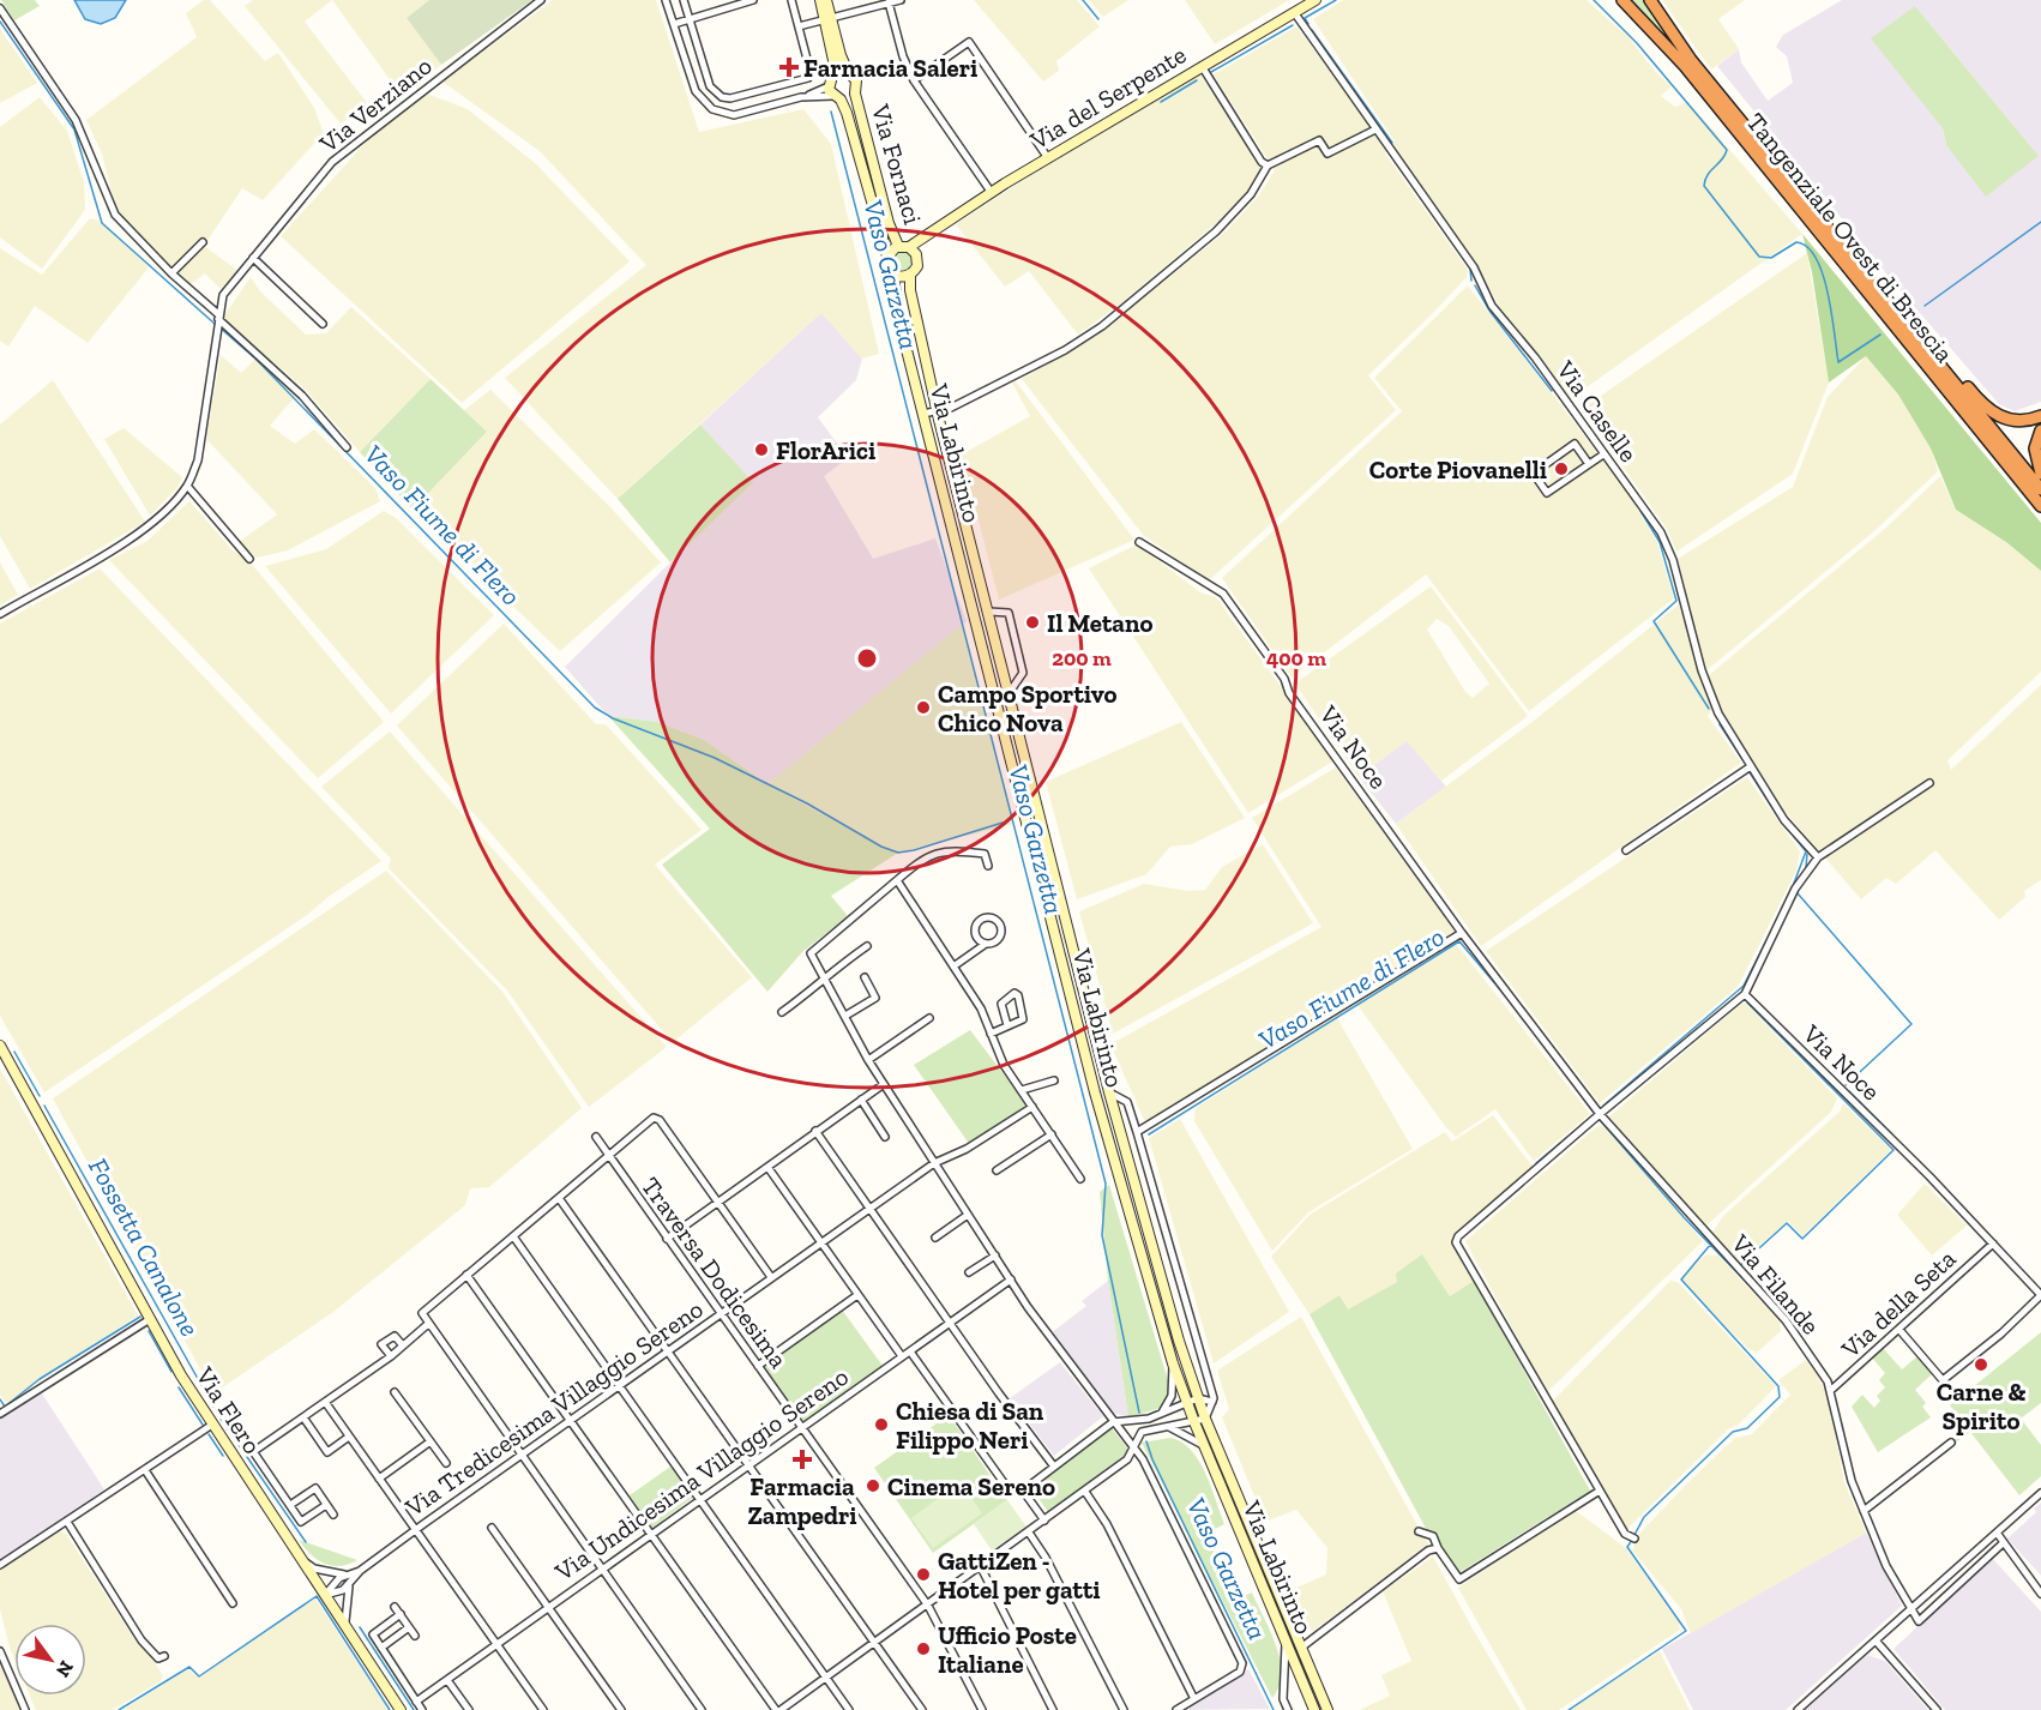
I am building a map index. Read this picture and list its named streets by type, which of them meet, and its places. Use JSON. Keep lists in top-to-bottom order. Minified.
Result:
{"streets":{"highway":["Tangenziale Ovest di Brescia"],"street":["Via del Serpente","Via Verziano","Via Fornaci","Via Caselle","Via Labirinto","Via Noce","Traversa Dodicesima","Via Filande","Via della Seta","Via Tredicesima Villaggio Sereno","Via Flero","Via Undicesima Villaggio Sereno"]},"crossings":[["Via del Serpente","Via Fornaci"],["Via del Serpente","Via Caselle"],["Via del Serpente","Via Labirinto"],["Via Fornaci","Via Labirinto"],["Via Noce","Via Filande"],["Via Noce","Via della Seta"],["Traversa Dodicesima","Via Tredicesima Villaggio Sereno"],["Traversa Dodicesima","Via Undicesima Villaggio Sereno"],["Via Filande","Via della Seta"],["Via Tredicesima Villaggio Sereno","Via Flero"]],"water":["Vaso Garzetta","Vaso Fiume di Flero","Fossetta Canalone"],"places":{"health":["Farmacia Saleri","Farmacia Zampedri"],"other":["FlorArici","Corte Piovanelli","Il Metano","Campo Sportivo Chico Nova","Carne & Spirito","Chiesa di San Filippo Neri","Cinema Sereno","GattiZen - Hotel per gatti","Ufficio Poste Italiane"]},"north":"bottom right","rings":["200 m","400 m"]}
